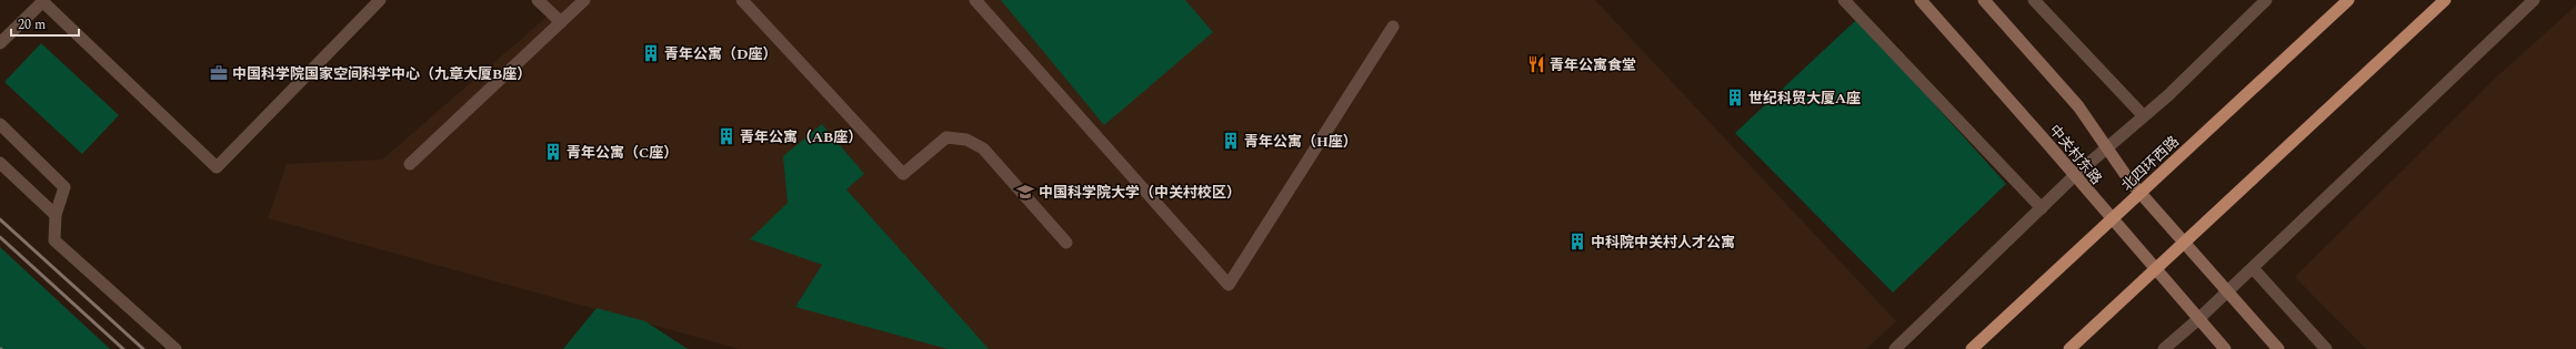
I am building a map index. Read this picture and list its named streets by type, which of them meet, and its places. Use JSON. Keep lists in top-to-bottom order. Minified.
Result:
{"streets":{"highway":["北四环西路"],"main road":["中关村东路"]},"places":{"building":["青年公寓（D座）","世纪科贸大厦A座","青年公寓（AB座）","青年公寓（H座）","青年公寓（C座）","中科院中关村人才公寓"],"restaurant":["青年公寓食堂"],"office":["中国科学院国家空间科学中心（九章大厦B座）"],"school or university":["中国科学院大学（中关村校区）"]},"scale_bar":"20 m"}
